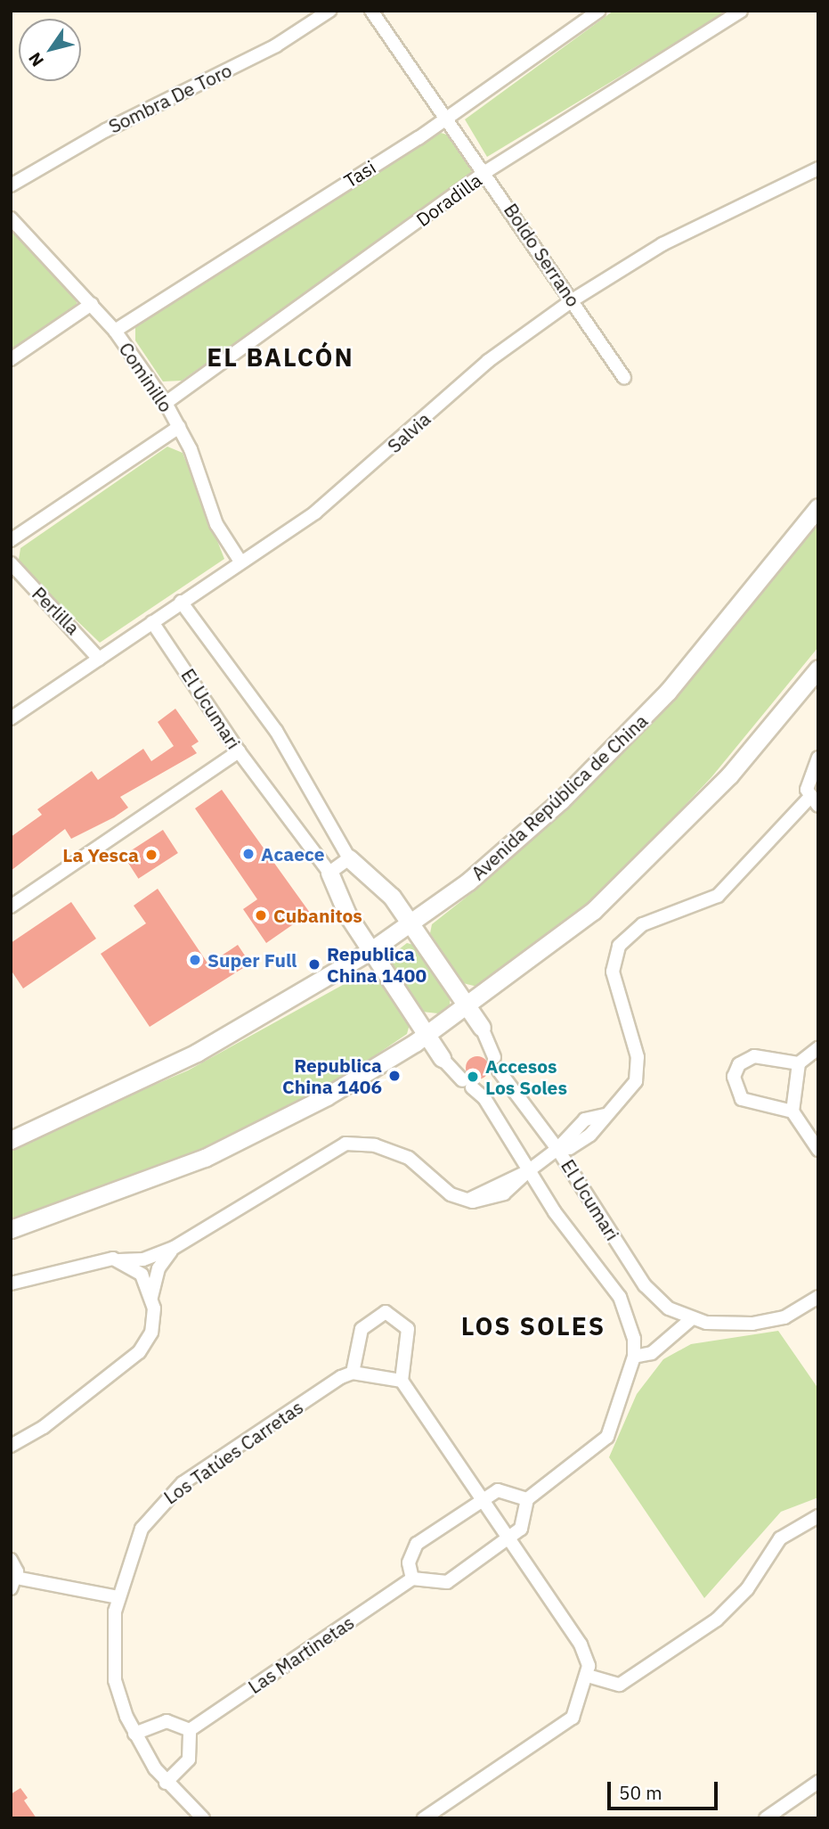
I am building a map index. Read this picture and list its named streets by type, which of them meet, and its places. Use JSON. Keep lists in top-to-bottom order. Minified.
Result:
{"streets":{"main road":["Avenida República de China"],"street":["Sombra De Toro","Tasi","Doradilla","Boldo Serrano","Cominillo","Salvia","Perlilla","El Ucumari","Los Tatúes Carretas","Las Martinetas"]},"crossings":[["Tasi","Boldo Serrano"],["Tasi","Cominillo"],["Doradilla","Boldo Serrano"],["Doradilla","Cominillo"],["Boldo Serrano","Salvia"],["Cominillo","Salvia"],["Salvia","Perlilla"],["Salvia","El Ucumari"]],"districts":["EL BALCÓN","LOS SOLES"],"places":["Acaece","La Yesca","Cubanitos","Super Full","Republica China 1400","Republica China 1406","Accesos Los Soles"],"scale_bar":"50 m","north":"bottom left"}
